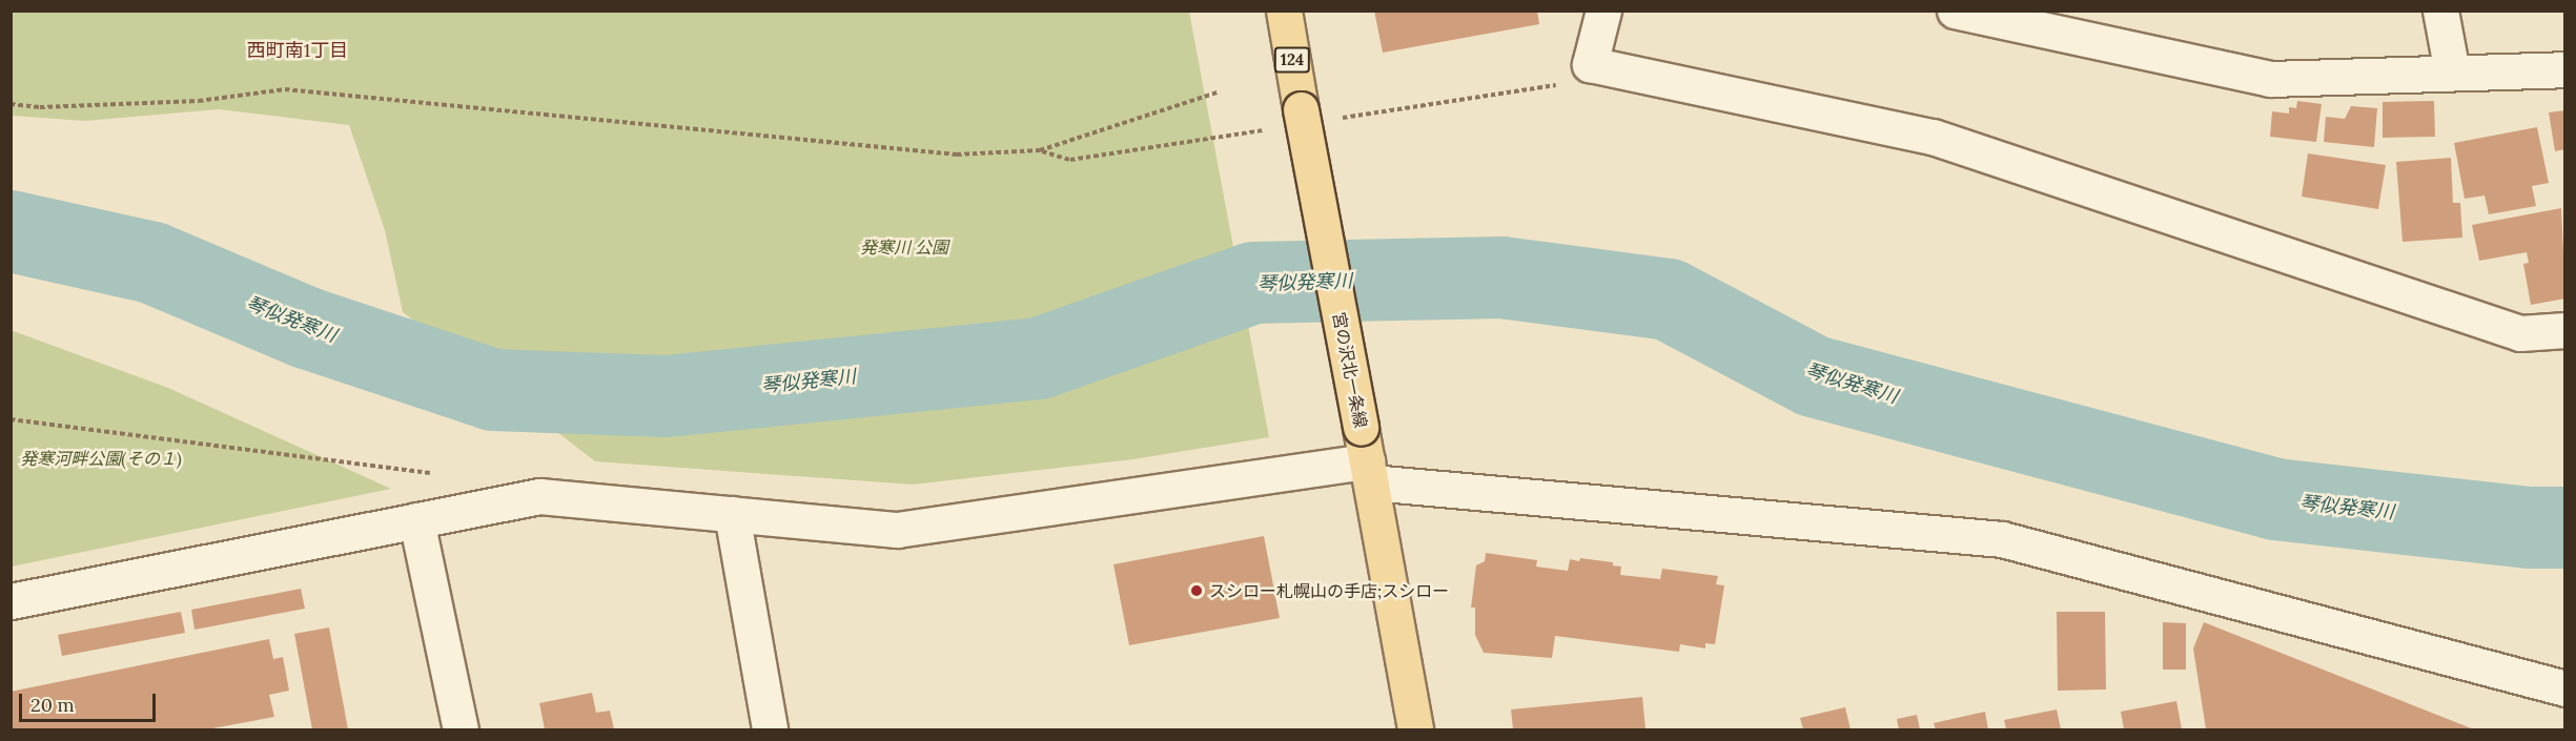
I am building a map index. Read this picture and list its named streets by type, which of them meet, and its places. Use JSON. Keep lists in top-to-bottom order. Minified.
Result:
{"streets":{"main road":["124","宮の沢北一条線"]},"districts":["西町南1丁目"],"water":["琴似発寒川"],"parks":["発寒川 公園","発寒河畔公園(その１)"],"places":["スシロー札幌山の手店;スシロー"],"scale_bar":"20 m"}
